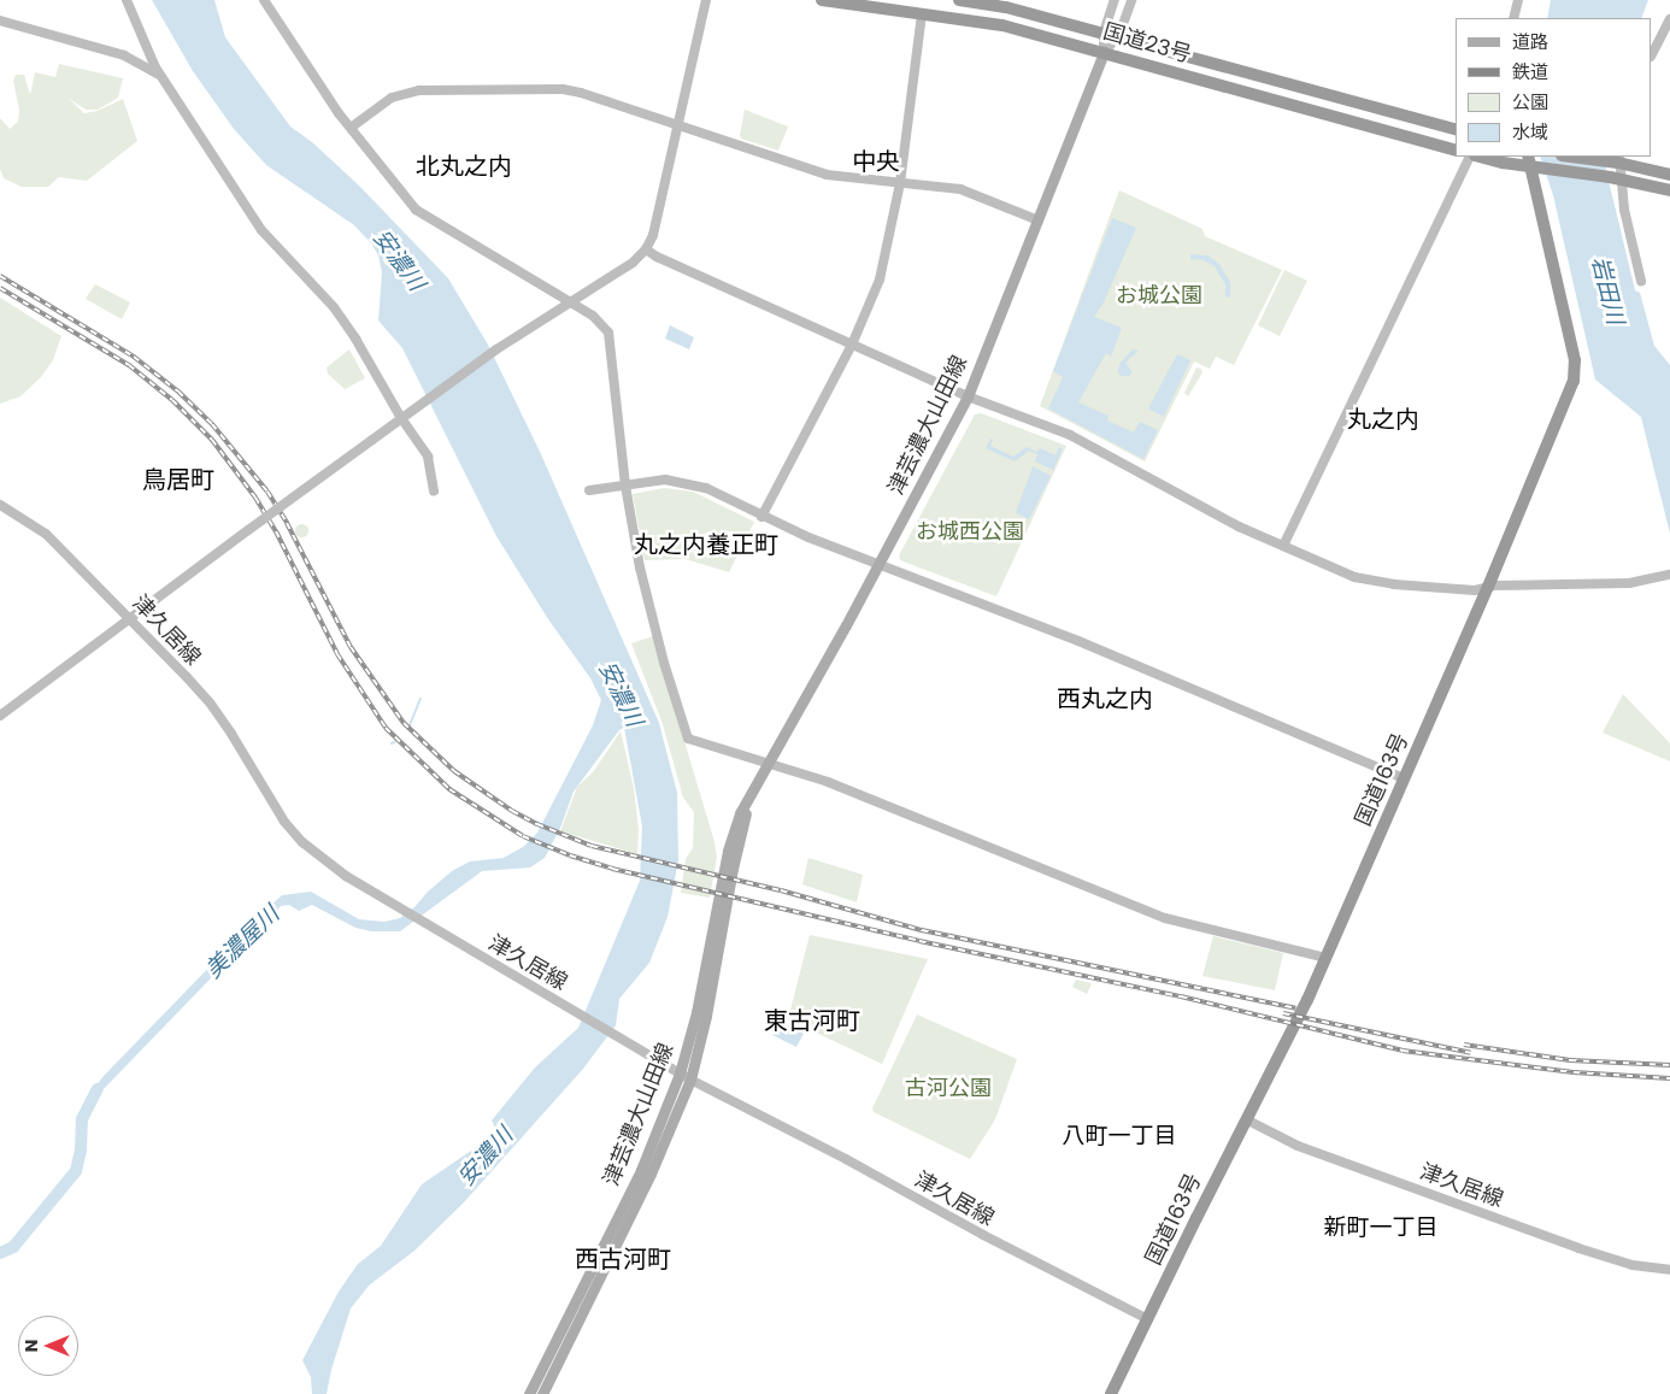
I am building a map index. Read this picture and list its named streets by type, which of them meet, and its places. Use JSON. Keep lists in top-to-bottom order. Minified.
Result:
{"streets":{"highway":["国道23号","国道163号"],"main road":["津芸濃大山田線"],"street":["津久居線"]},"crossings":[["国道23号","津芸濃大山田線"],["津芸濃大山田線","津久居線"],["津久居線","国道163号"]],"districts":["中央","北丸之内","丸之内","鳥居町","丸之内養正町","西丸之内","東古河町","八町一丁目","新町一丁目","西古河町"],"water":["安濃川","岩田川","美濃屋川"],"parks":["お城公園","お城西公園","古河公園"],"legend":["道路","鉄道","公園","水域"],"north":"left"}
